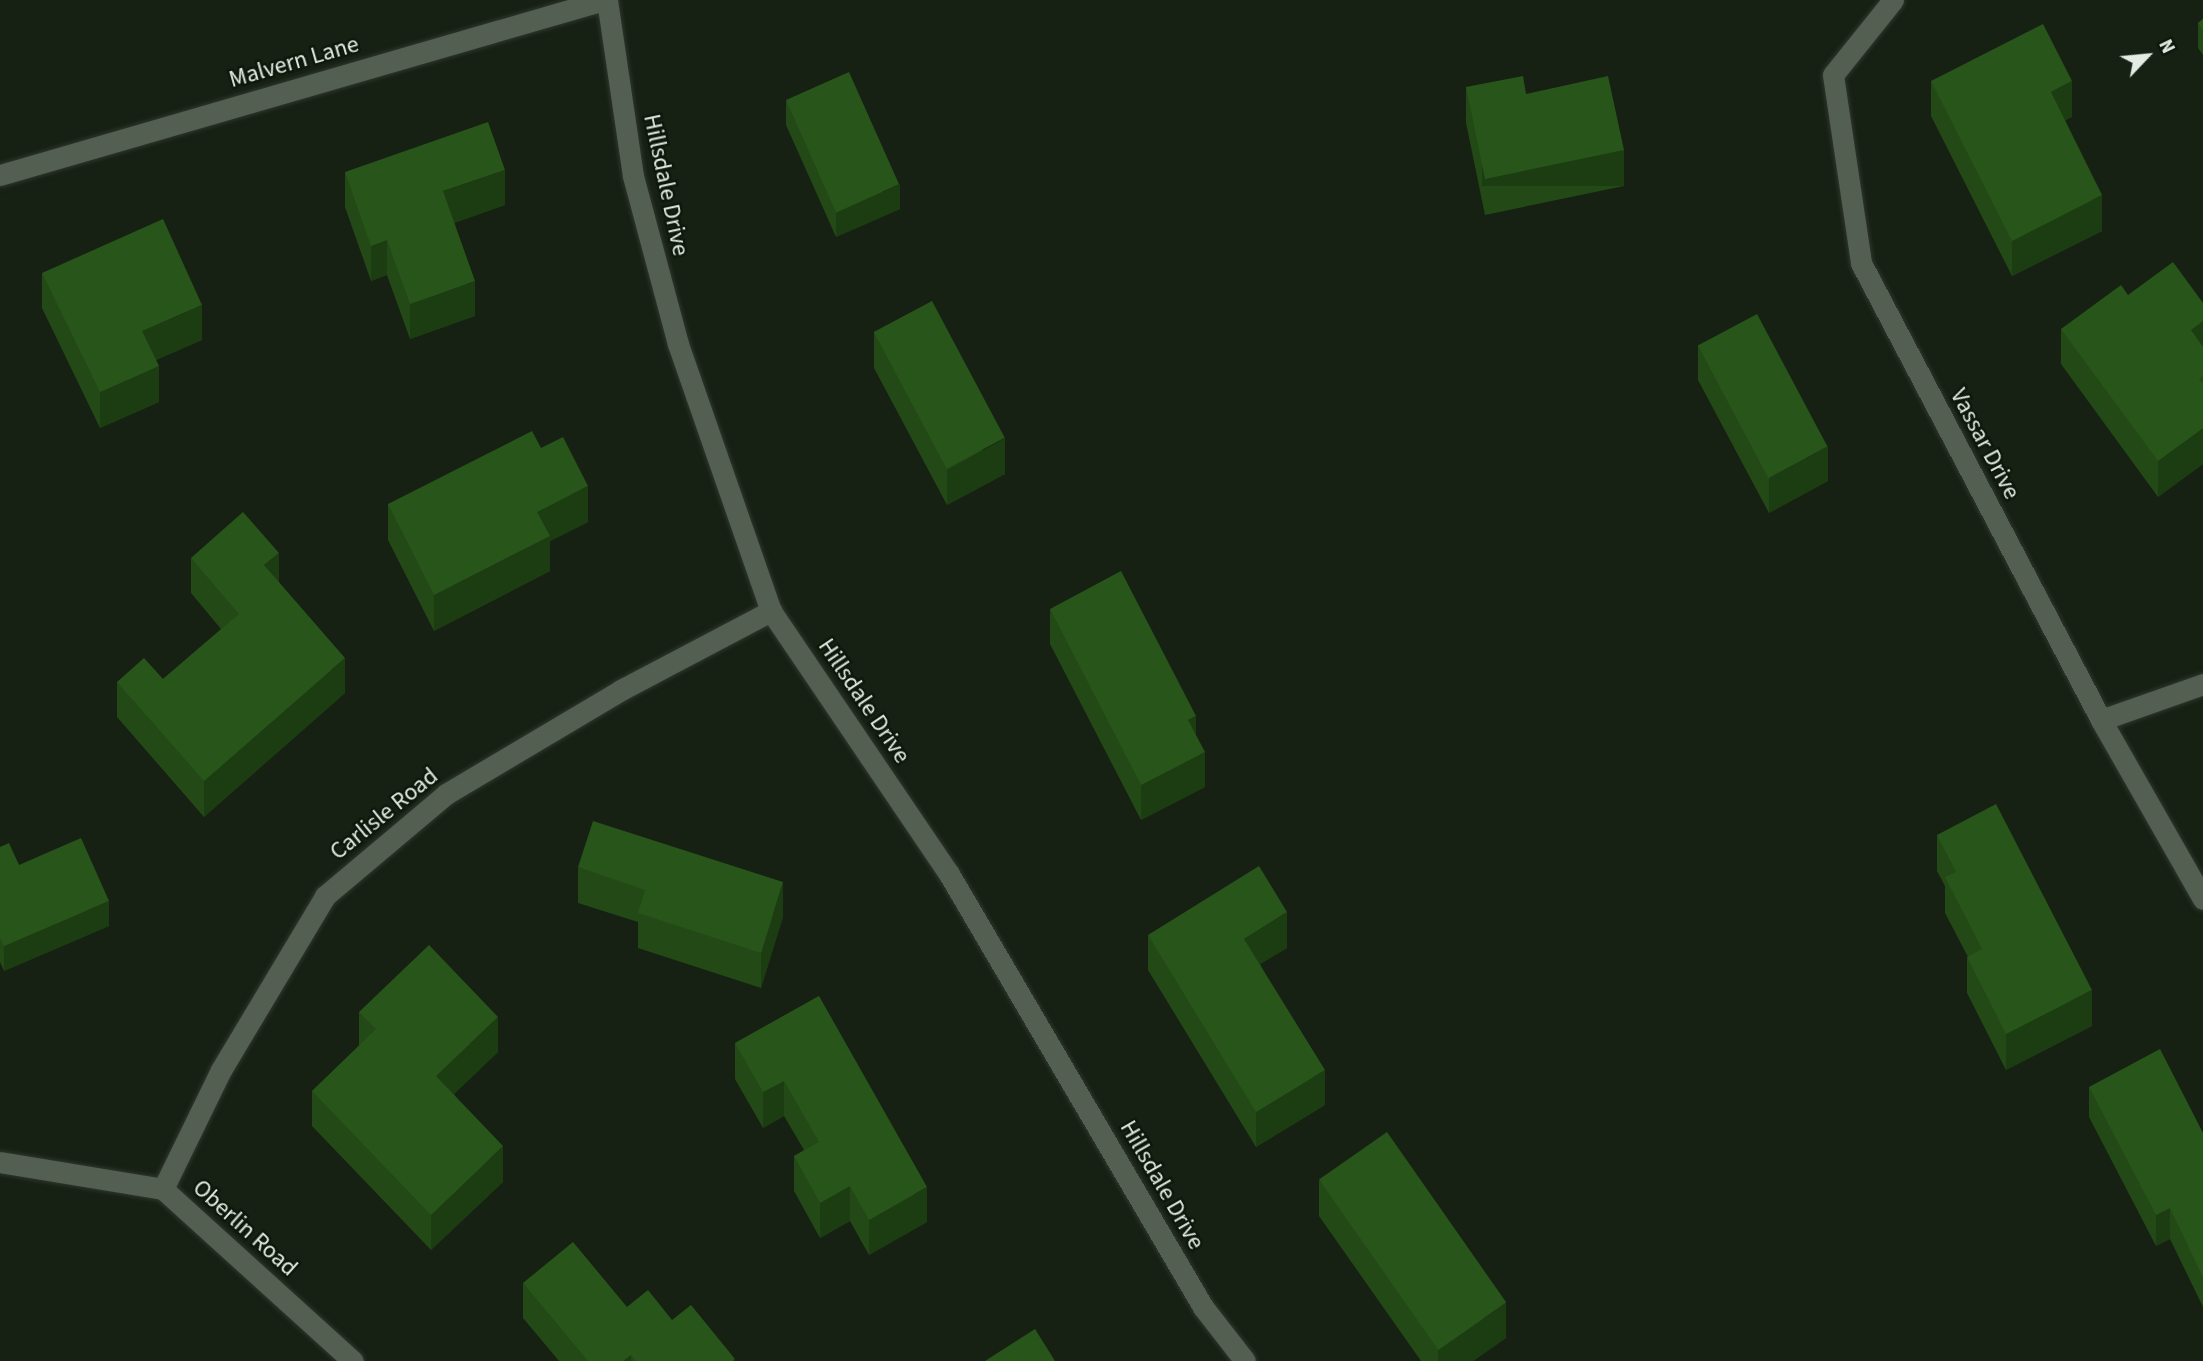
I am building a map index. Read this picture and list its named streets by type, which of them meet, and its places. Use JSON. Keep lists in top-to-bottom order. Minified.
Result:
{"streets":{"street":["Malvern Lane","Hillsdale Drive","Vassar Drive","Carlisle Road","Oberlin Road"]},"crossings":[["Malvern Lane","Hillsdale Drive"],["Hillsdale Drive","Carlisle Road"],["Carlisle Road","Oberlin Road"]],"north":"top right"}
